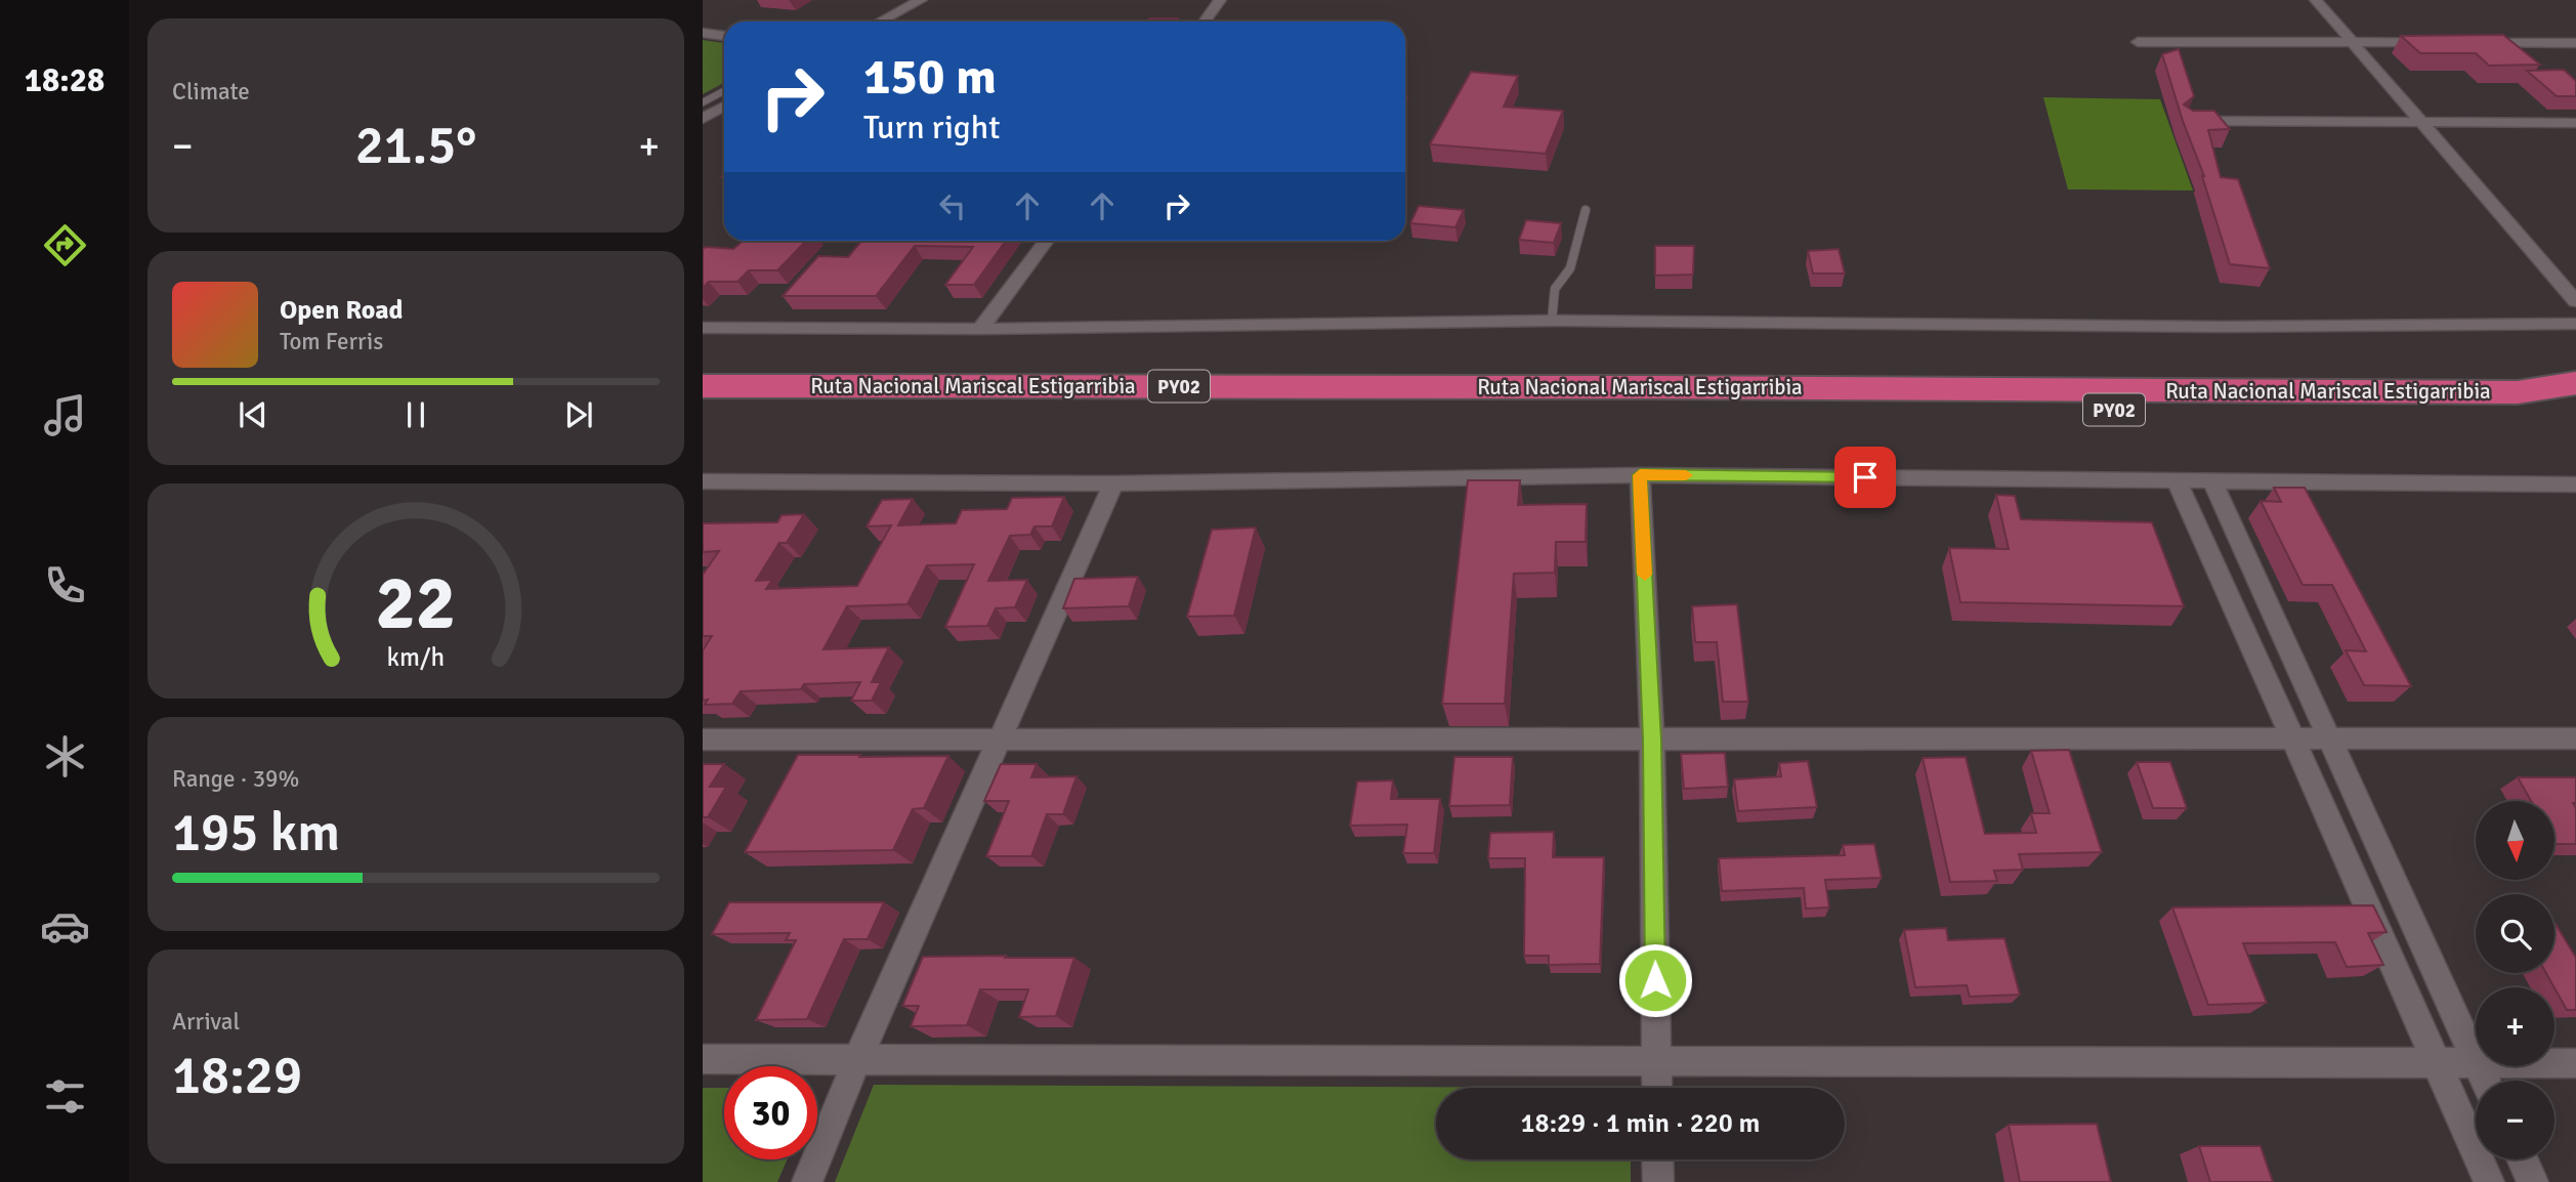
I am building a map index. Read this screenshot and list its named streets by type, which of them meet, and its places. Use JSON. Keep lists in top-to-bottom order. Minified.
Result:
{"streets":{"highway":["Ruta Nacional Mariscal Estigarribia","PY02"]},"north":"bottom","page":{"tabs":"18:28","tile":["Climate",["Range · 39%","195 km"],["Arrival","18:29"]],"turn":["150 m","Turn right"],"heat":["−","21.5°","+"],"song":["Open Road","Tom Ferris"],"map_buttons":["+","−"],"limit":"30","trip":"18:29 · 1 min · 220 m","gauge":["22","km/h"]}}
